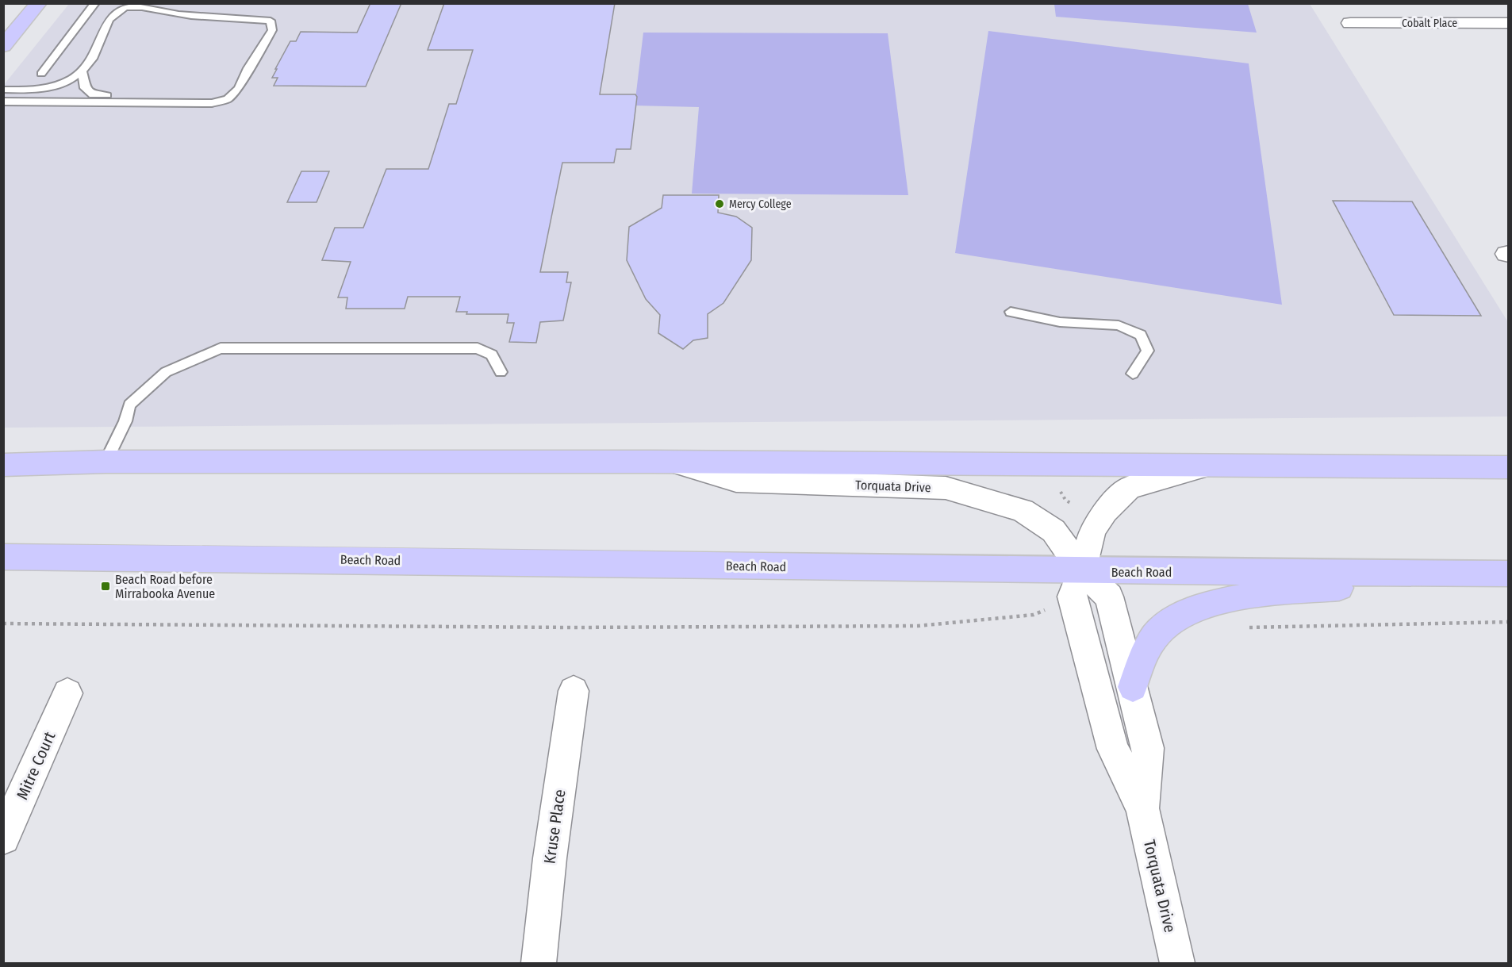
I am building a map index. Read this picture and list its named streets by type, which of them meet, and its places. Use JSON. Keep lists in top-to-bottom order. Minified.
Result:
{"streets":{"main road":["Beach Road"],"street":["Cobalt Place","Torquata Drive","Mitre Court","Kruse Place"]},"crossings":[["Torquata Drive","Beach Road"]],"places":{"other":["Mercy College"],"transit":["Beach Road before Mirrabooka Avenue"]}}
